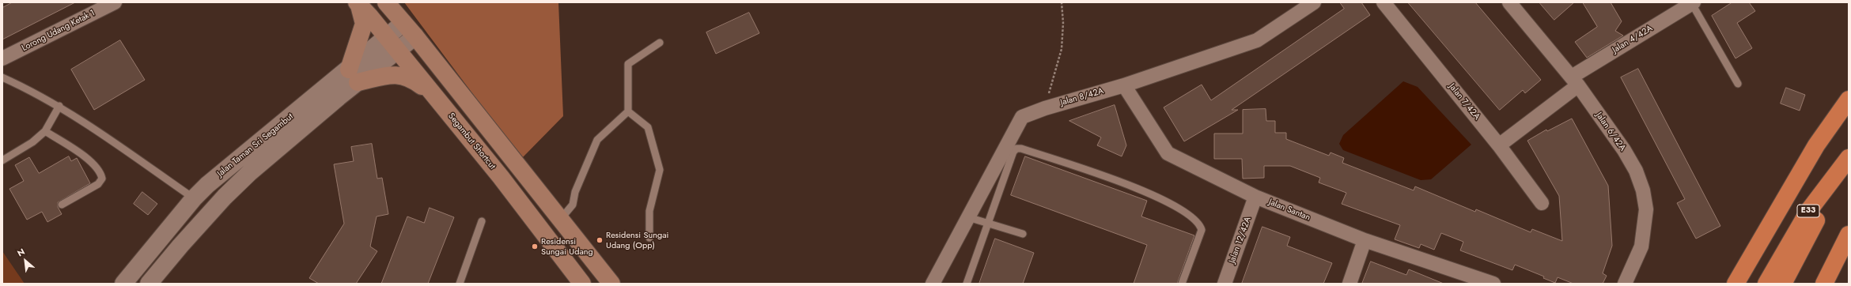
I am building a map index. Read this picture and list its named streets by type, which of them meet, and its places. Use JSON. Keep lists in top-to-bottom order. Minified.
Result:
{"streets":{"highway":["E33"],"main road":["Segambut Shortcut"],"street":["Lorong Udang Ketak 1","Jalan 4/42A","Jalan 8/42A","Jalan 7/42A","Jalan 6/42A","Jalan Taman Sri Segambut","Jalan Santan","Jalan 12/42A"]},"crossings":[["Jalan 4/42A","Jalan 7/42A"],["Jalan 4/42A","Jalan 6/42A"],["Jalan 8/42A","Jalan Santan"],["Segambut Shortcut","Jalan Taman Sri Segambut"],["Jalan Santan","Jalan 12/42A"]],"places":["Residensi Sungai Udang (Opp)","Residensi Sungai Udang"],"north":"top left"}
